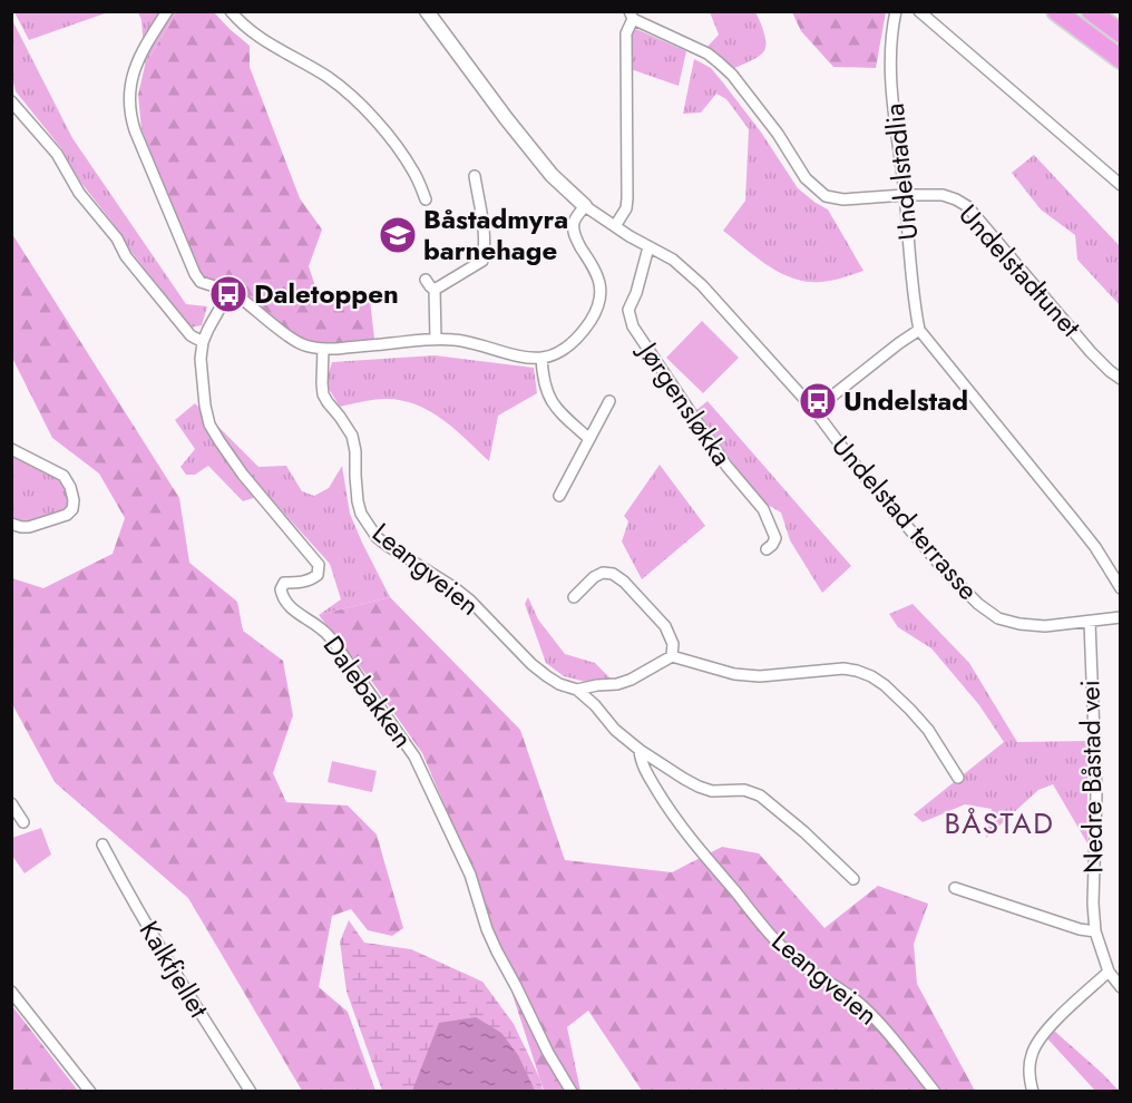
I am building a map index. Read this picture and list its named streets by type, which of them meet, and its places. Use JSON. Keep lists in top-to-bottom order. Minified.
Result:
{"streets":{"street":["Undelstadlia","Undelstadtunet","Jørgensløkka","Undelstad terrasse","Leangveien","Dalebakken","Nedre Båstad vei","Kalkfjellet"]},"crossings":[["Undelstadlia","Undelstadtunet"],["Undelstad terrasse","Nedre Båstad vei"]],"districts":["BÅSTAD"],"places":{"school or university":["Båstadmyra barnehage"],"bus stop":["Daletoppen","Undelstad"]}}
